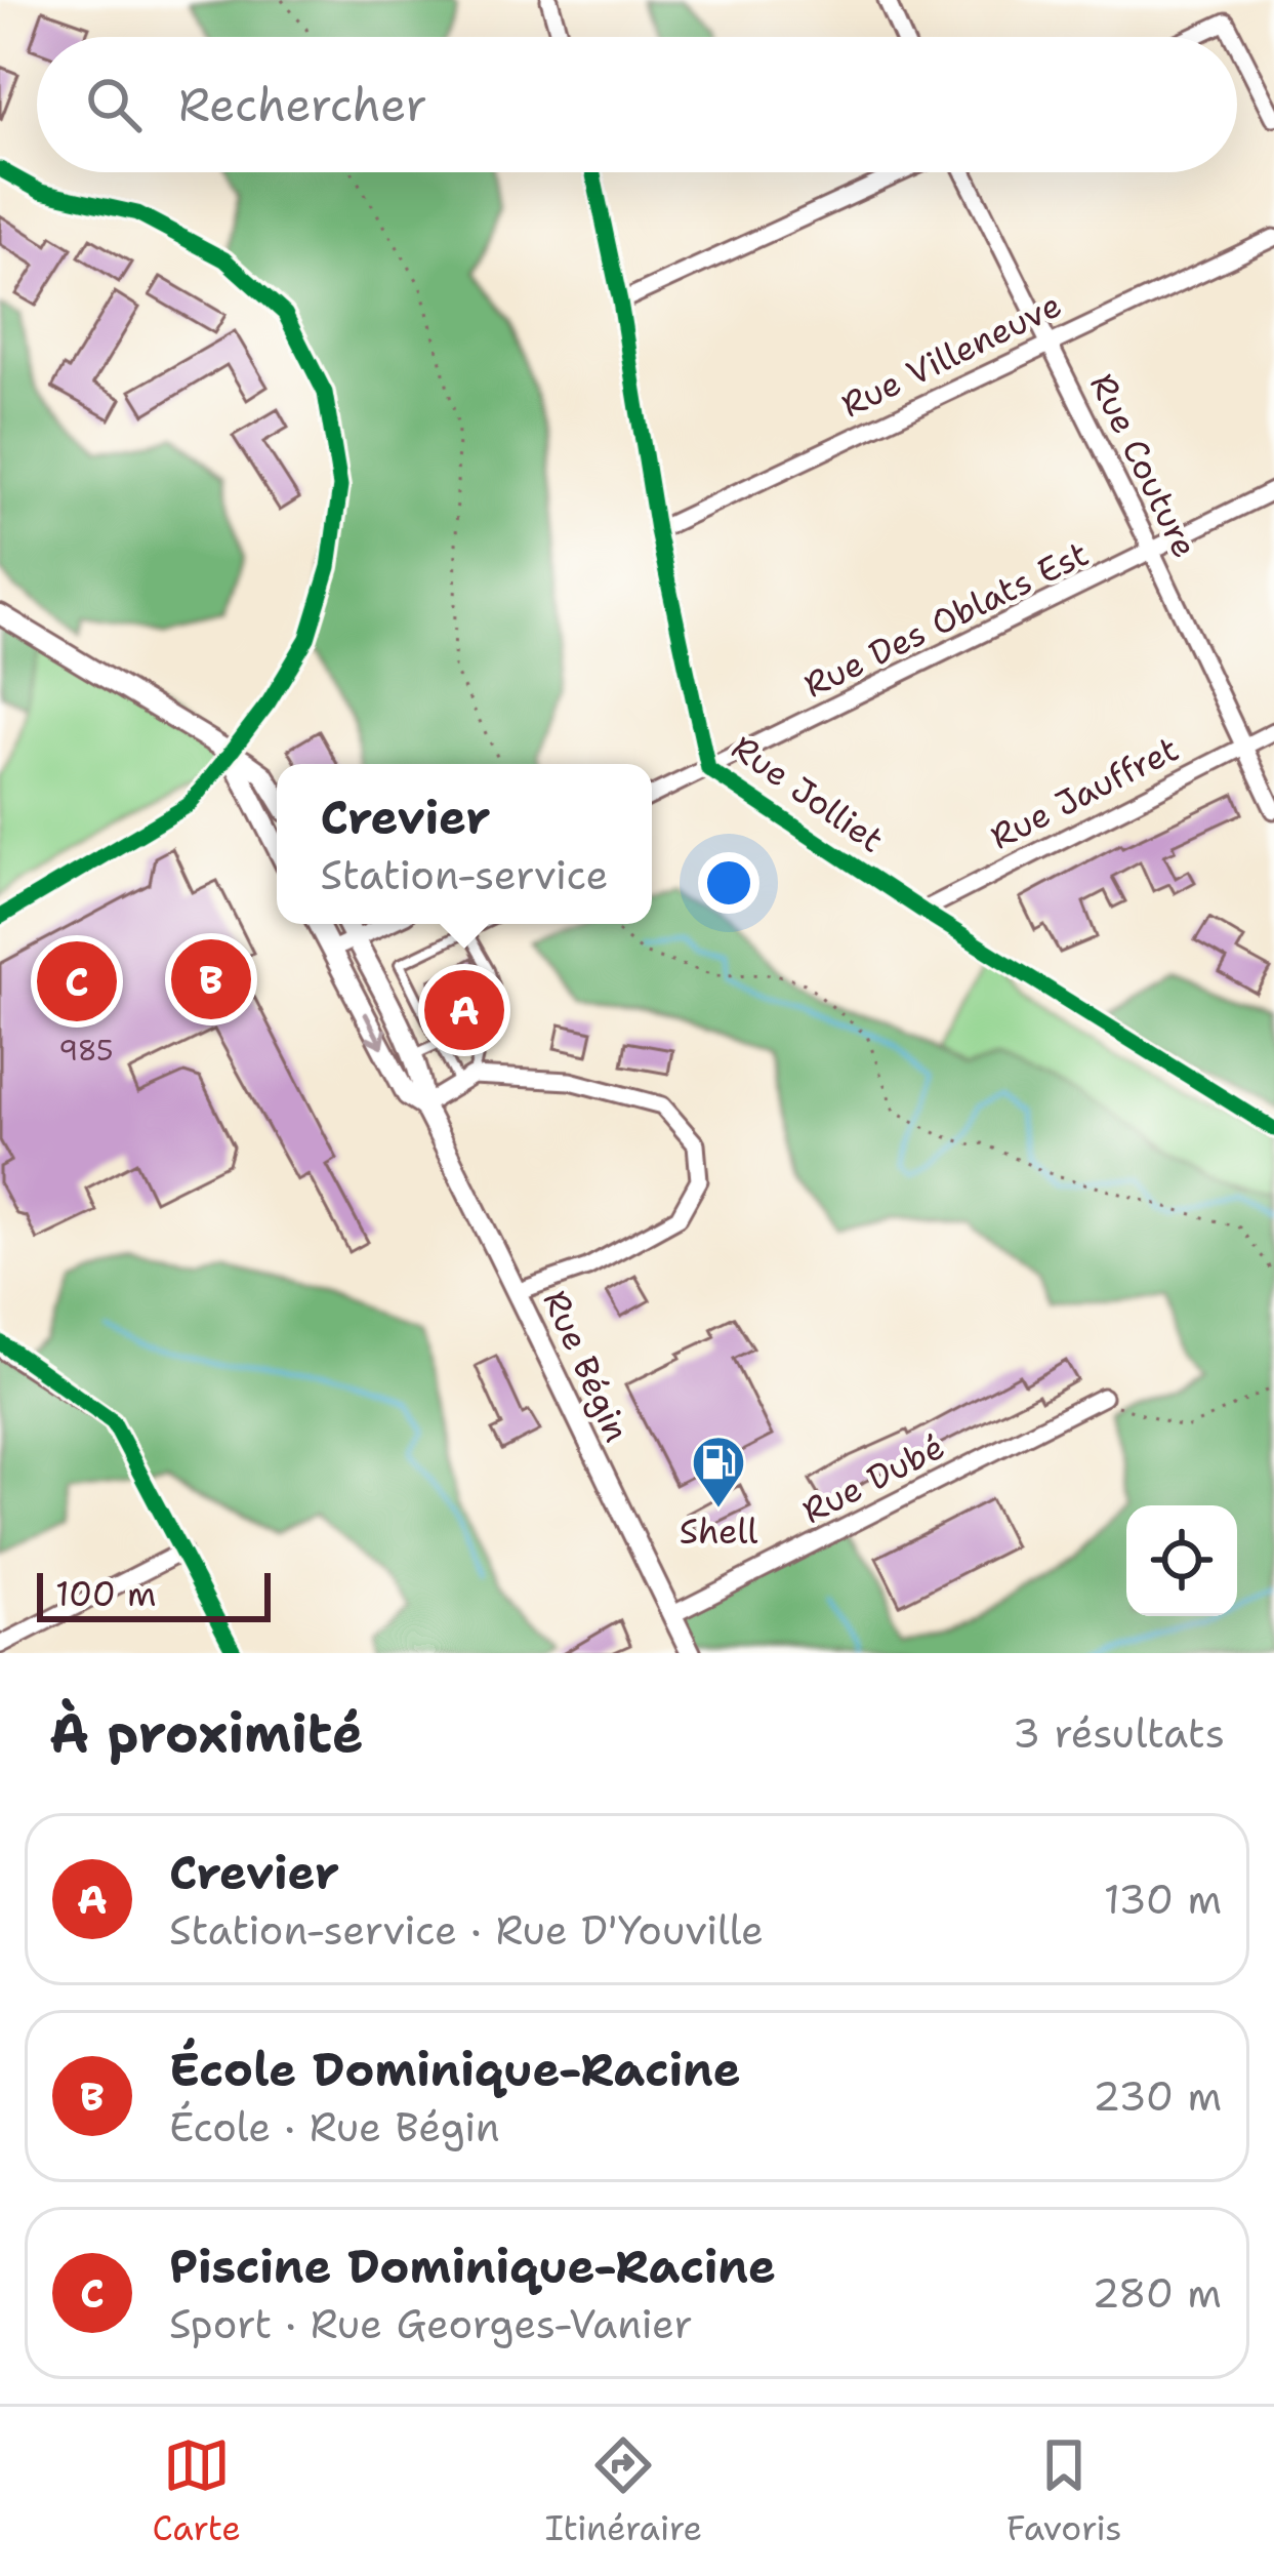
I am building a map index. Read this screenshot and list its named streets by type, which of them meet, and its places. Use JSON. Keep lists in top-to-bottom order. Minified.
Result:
{"streets":{"street":["Rue Villeneuve","Rue Couture","Rue Des Oblats Est","Rue Jauffret","Rue Jolliet","Rue Bégin","Rue Dubé"]},"crossings":[["Rue Villeneuve","Rue Couture"],["Rue Villeneuve","Rue Jolliet"],["Rue Couture","Rue Des Oblats Est"],["Rue Couture","Rue Jauffret"],["Rue Des Oblats Est","Rue Jolliet"],["Rue Jauffret","Rue Jolliet"],["Rue Bégin","Rue Dubé"]],"places":{"fuel station":["Shell"]},"house_numbers":["985"],"scale_bar":"100 m","page":{"search":"Rechercher","popup":["Crevier","Station-service"],"pins":["B","C","A"],"scale":"100 m","heading":["À proximité","3 résultats"],"list":[{"mark":"A","name":"Crevier","note":"Station-service · Rue D'Youville","value":"130 m"},{"mark":"B","name":"École Dominique-Racine","note":"École · Rue Bégin","value":"230 m"},{"mark":"C","name":"Piscine Dominique-Racine","note":"Sport · Rue Georges-Vanier","value":"280 m"}],"nav":["Carte","Itinéraire","Favoris"]}}
